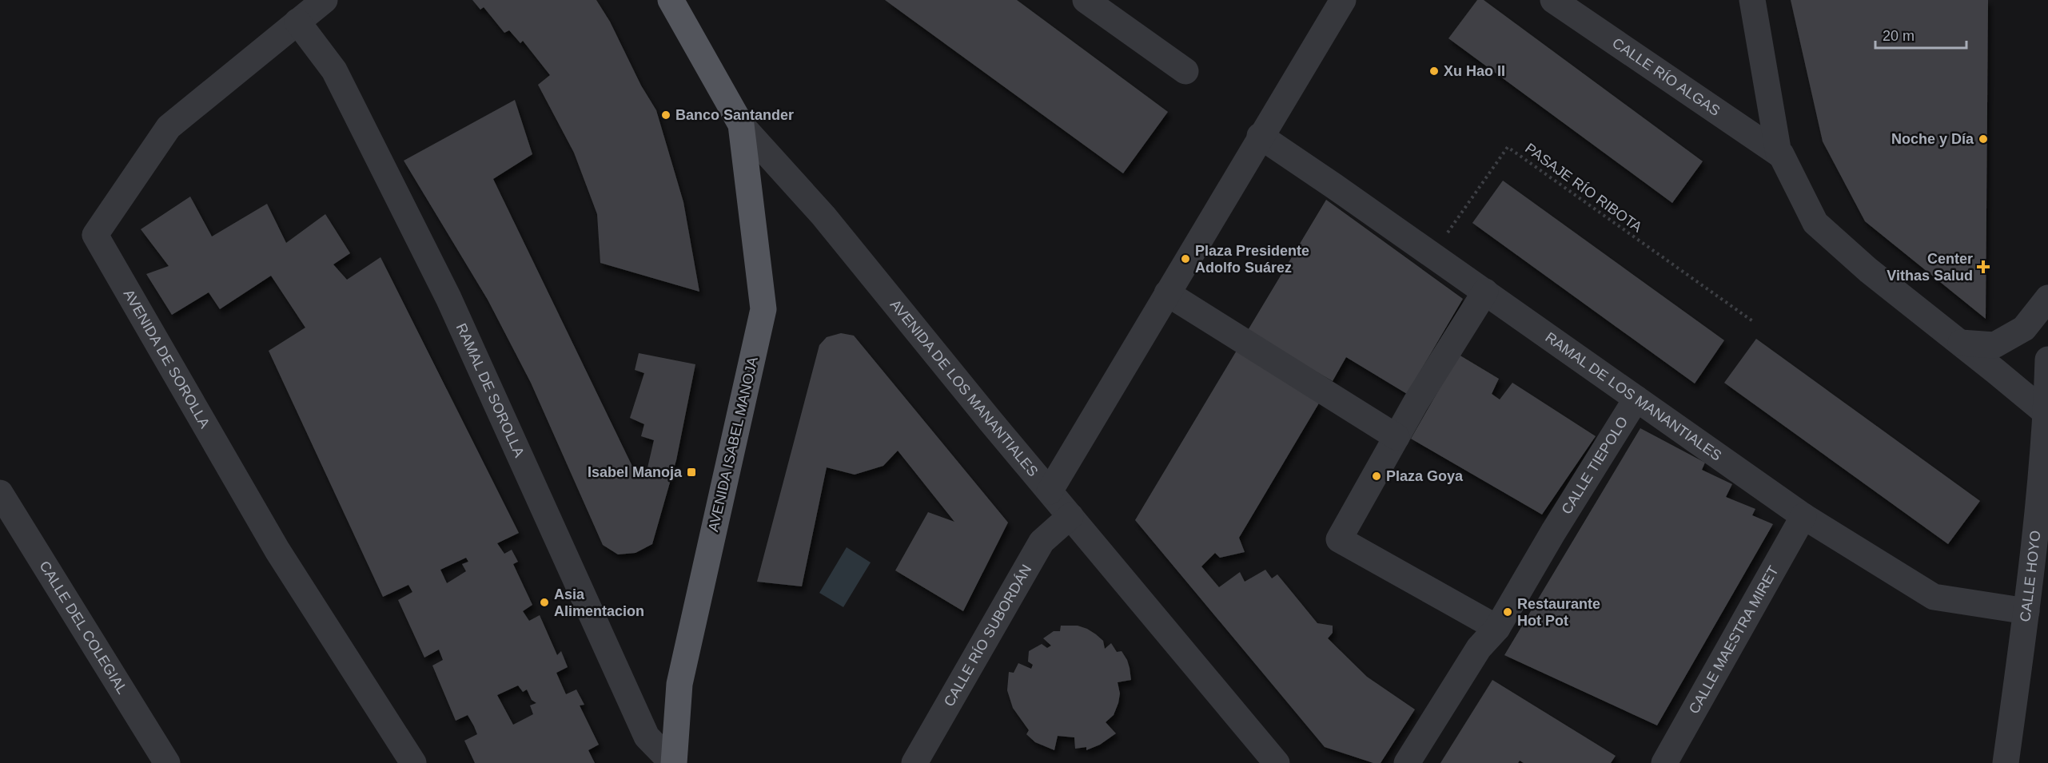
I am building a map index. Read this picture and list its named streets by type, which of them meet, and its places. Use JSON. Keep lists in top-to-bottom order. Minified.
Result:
{"streets":{"main road":["AVENIDA DE LOS MANANTIALES","AVENIDA ISABEL MANOJA"],"street":["CALLE RÍO ALGAS","AVENIDA DE SOROLLA","RAMAL DE SOROLLA","RAMAL DE LOS MANANTIALES","CALLE TIEPOLO","CALLE HOYO","CALLE DEL COLEGIAL","CALLE RÍO SUBORDÁN","CALLE MAESTRA MIRET"],"path":["PASAJE RÍO RIBOTA"]},"crossings":[["PASAJE RÍO RIBOTA","RAMAL DE LOS MANANTIALES"],["AVENIDA DE SOROLLA","RAMAL DE SOROLLA"],["AVENIDA DE LOS MANANTIALES","AVENIDA ISABEL MANOJA"],["AVENIDA DE LOS MANANTIALES","CALLE RÍO SUBORDÁN"],["RAMAL DE SOROLLA","AVENIDA ISABEL MANOJA"],["RAMAL DE LOS MANANTIALES","CALLE TIEPOLO"],["RAMAL DE LOS MANANTIALES","CALLE HOYO"],["RAMAL DE LOS MANANTIALES","CALLE MAESTRA MIRET"]],"places":{"other":["Xu Hao II","Banco Santander","Noche y Día","Plaza Presidente Adolfo Suárez","Plaza Goya","Asia Alimentacion","Restaurante Hot Pot"],"health":["Center Vithas Salud"],"transit":["Isabel Manoja"]},"scale_bar":"20 m"}
